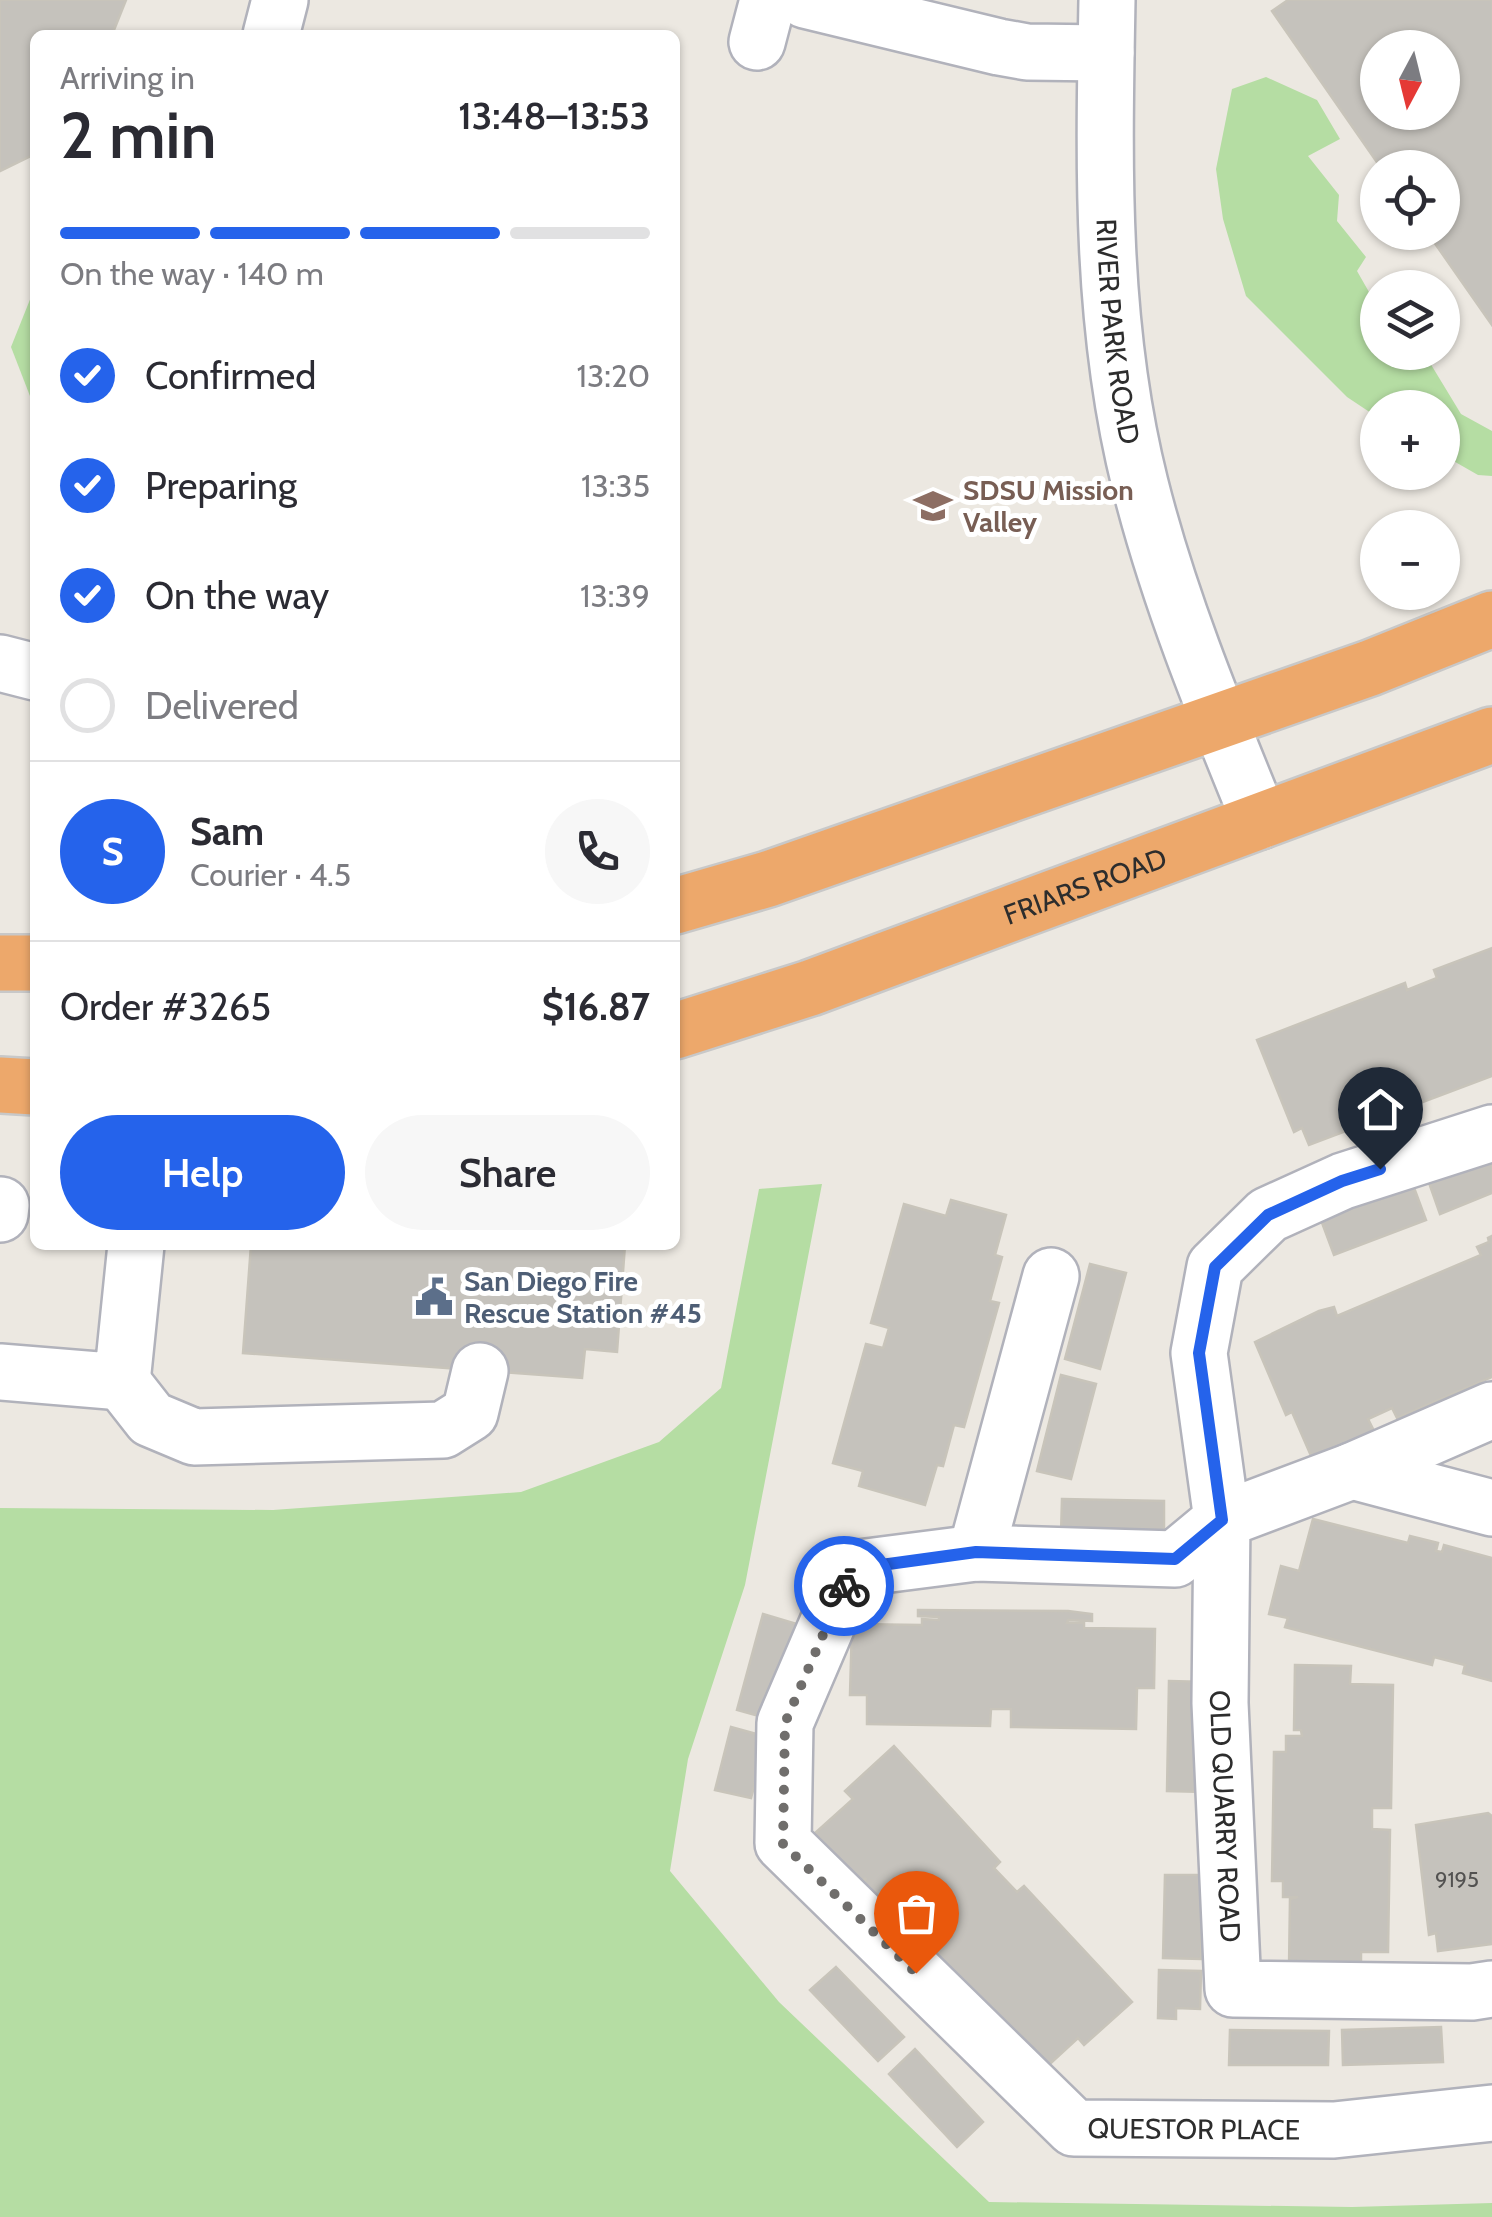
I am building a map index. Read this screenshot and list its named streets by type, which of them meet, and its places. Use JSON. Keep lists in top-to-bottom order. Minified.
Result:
{"streets":{"highway":["FRIARS ROAD"],"street":["RIVER PARK ROAD","OLD QUARRY ROAD","QUESTOR PLACE"]},"crossings":[["RIVER PARK ROAD","FRIARS ROAD"],["OLD QUARRY ROAD","QUESTOR PLACE"]],"places":{"school or university":["SDSU Mission Valley"],"public building":["San Diego Fire Rescue Station #45"]},"house_numbers":["9195"],"north":"bottom","page":{"map_buttons":["+","−"],"heading":["2 min","Arriving in","13:48–13:53"],"panel":["Sam","Courier · 4.5","Order #3265","$16.87"],"bar":"On the way · 140 m","list":[["Confirmed","13:20"],["Preparing","13:35"],["On the way","13:39"],"Delivered"],"round":"S","buttons":["Help","Share"]}}
